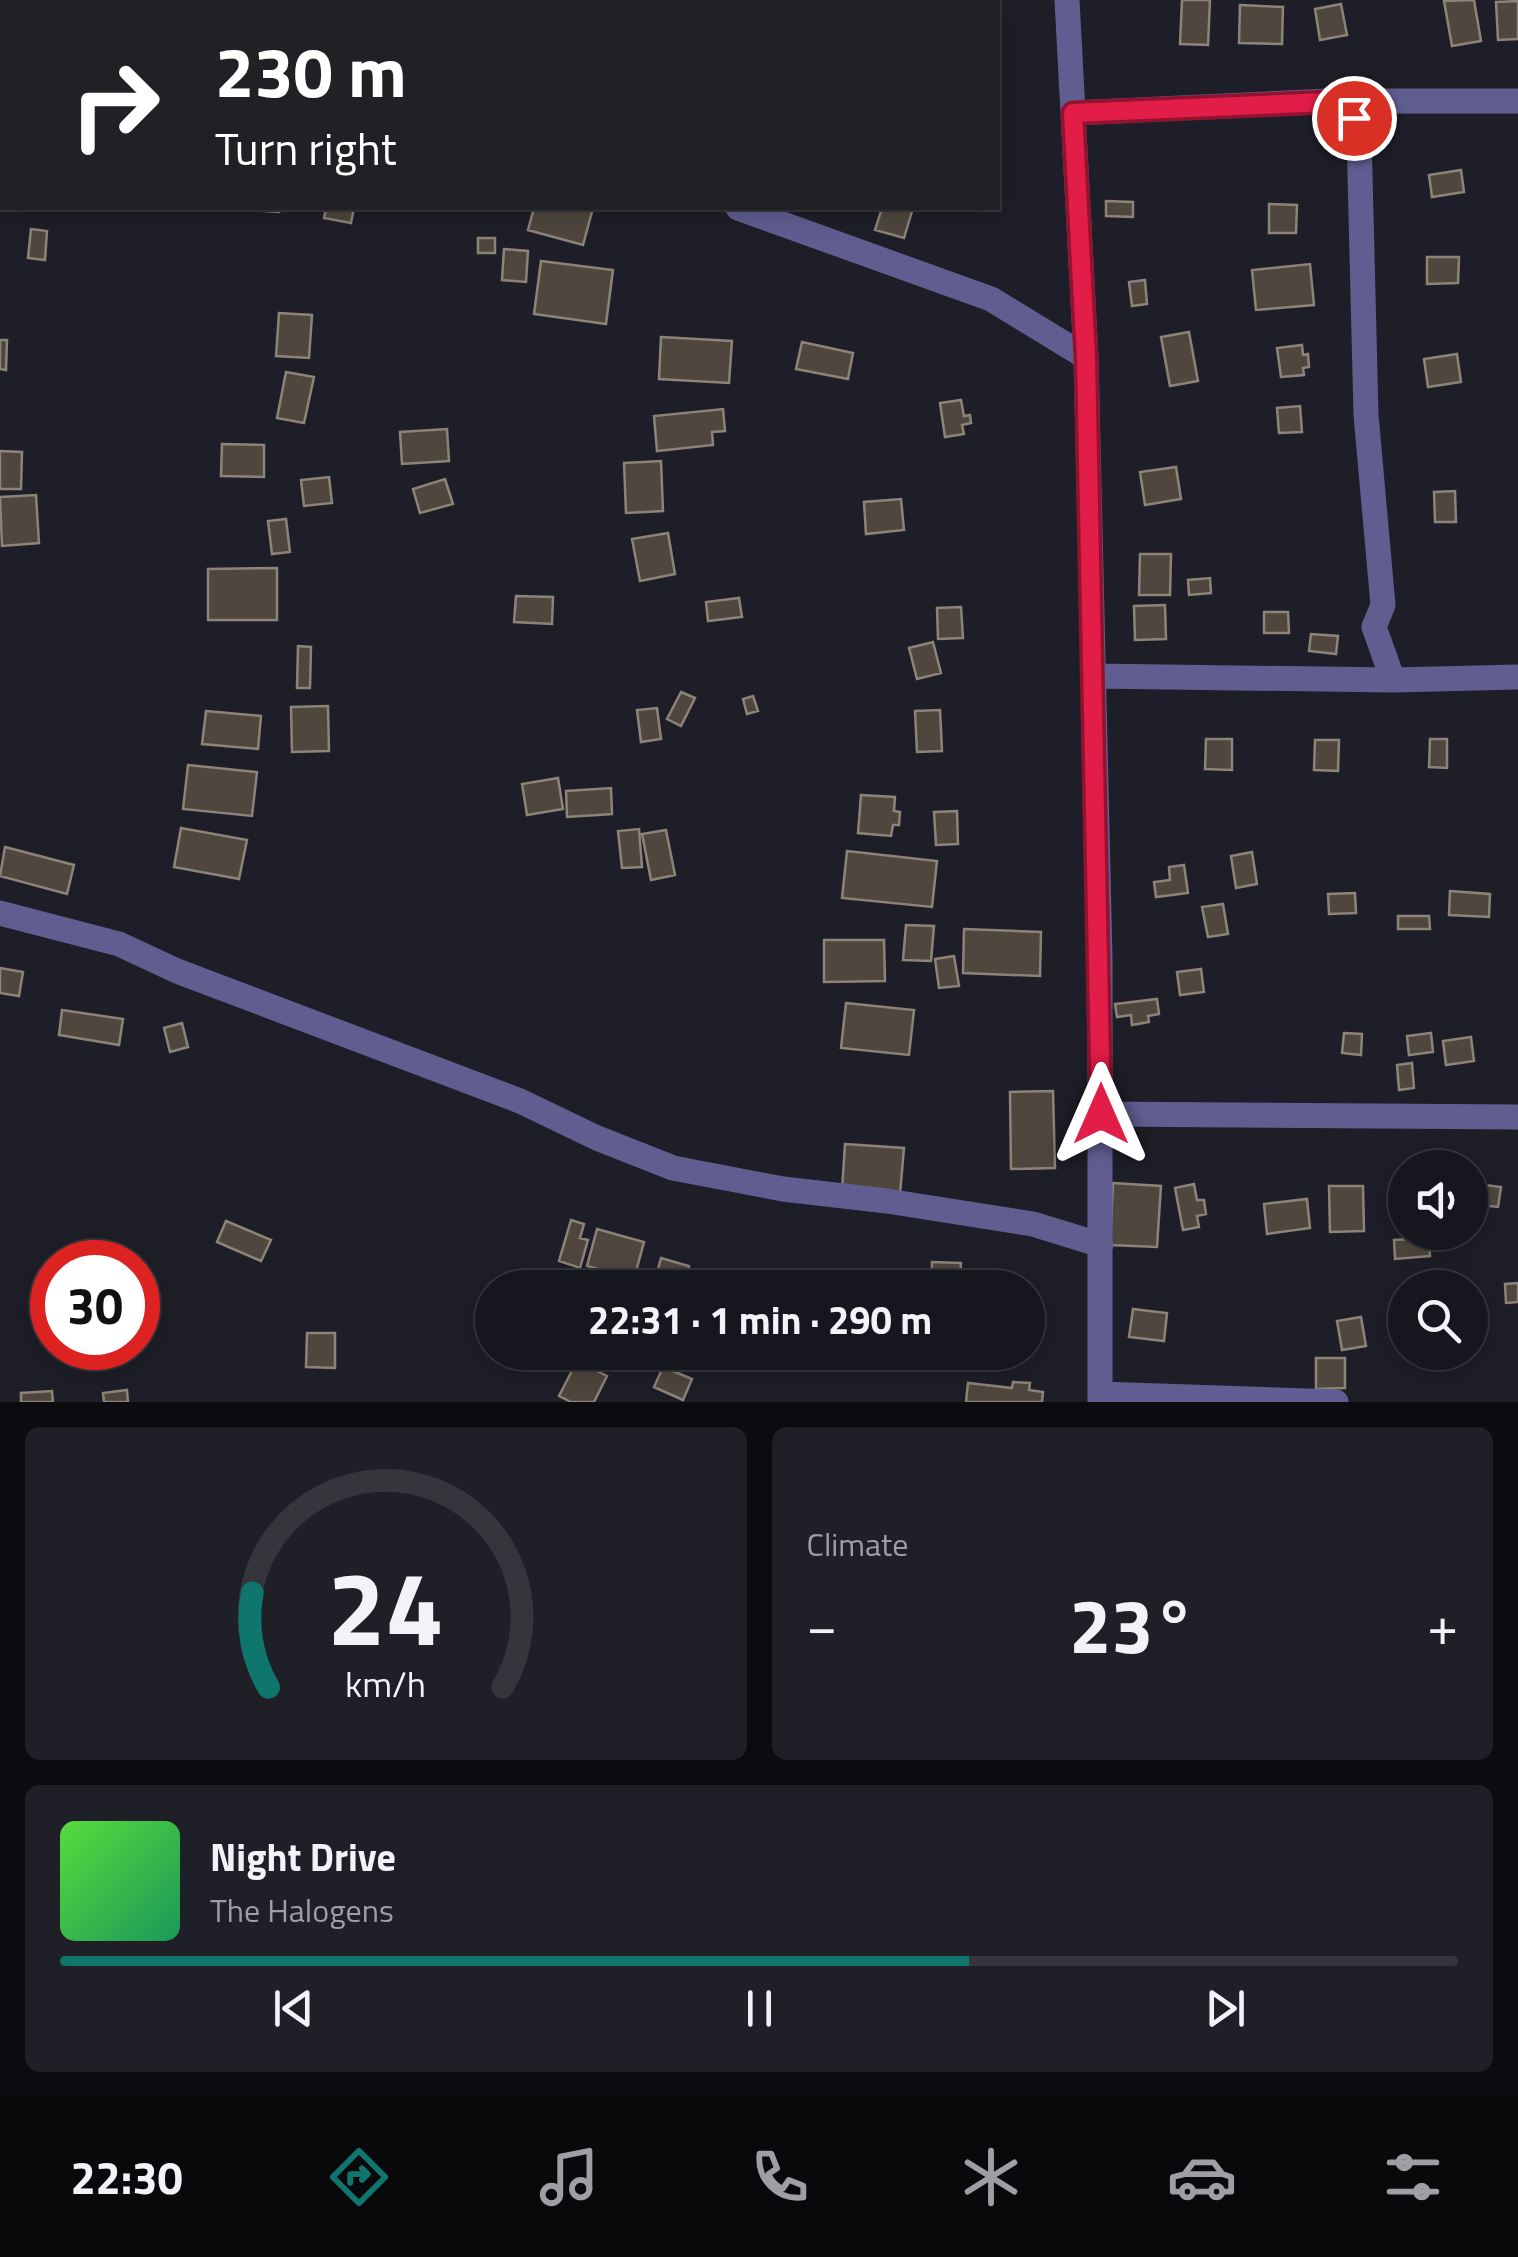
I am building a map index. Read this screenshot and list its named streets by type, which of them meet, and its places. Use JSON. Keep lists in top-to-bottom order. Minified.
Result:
{"page":{"turn":["230 m","Turn right"],"limit":"30","trip":"22:31 · 1 min · 290 m","tile":"Climate","heat":["−","23°","+"],"song":["Night Drive","The Halogens"],"tabs":"22:30","gauge":["24","km/h"]}}
